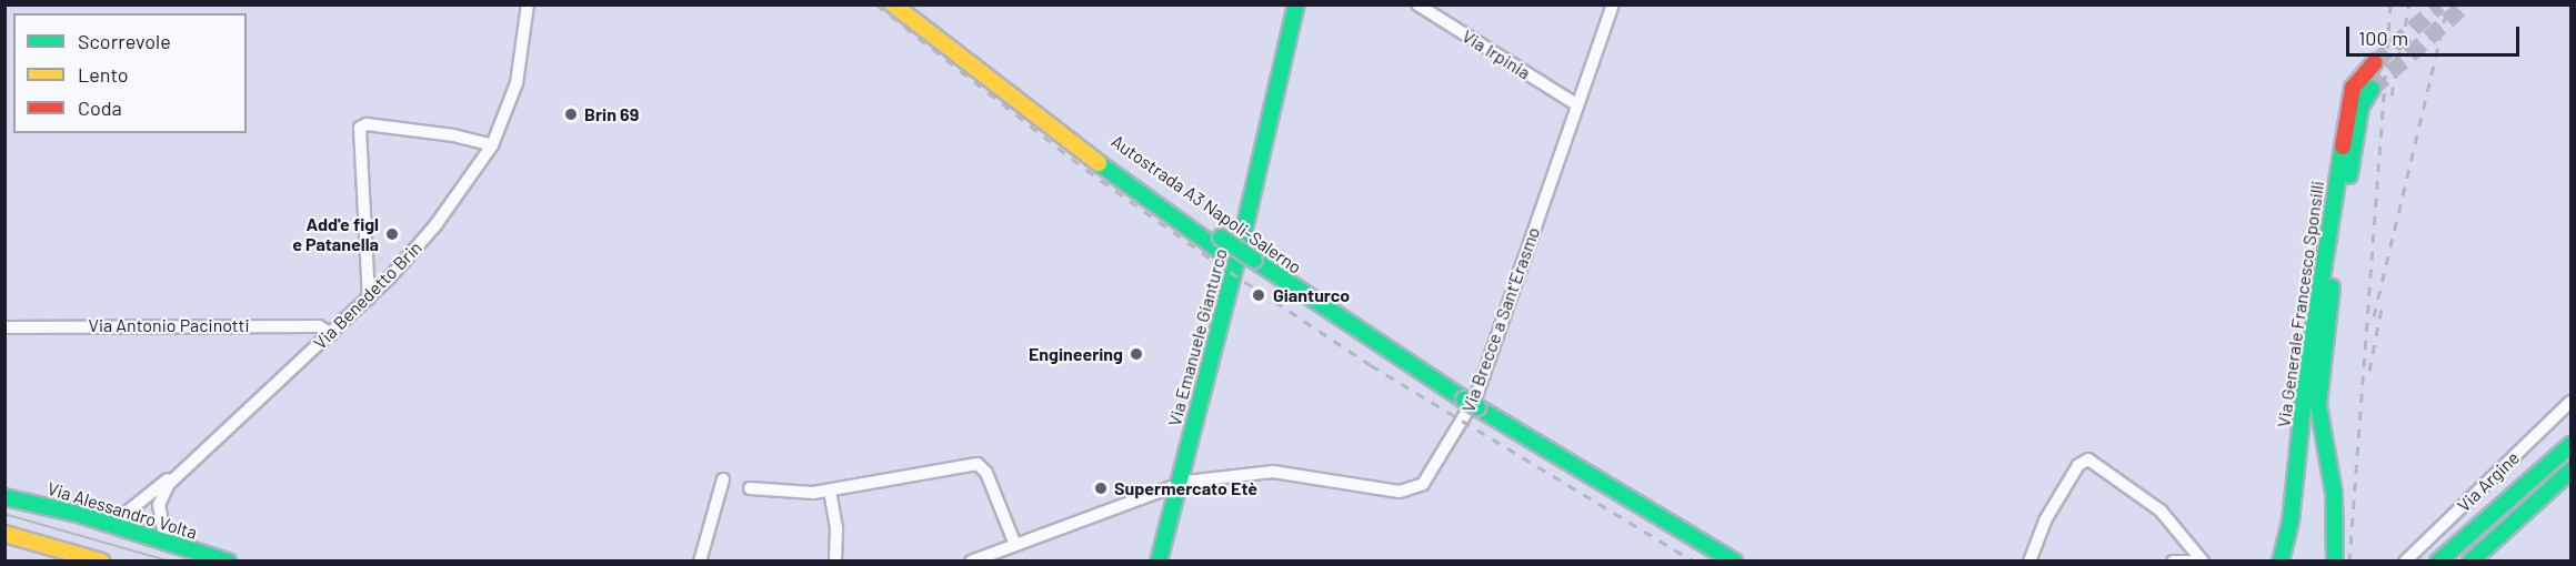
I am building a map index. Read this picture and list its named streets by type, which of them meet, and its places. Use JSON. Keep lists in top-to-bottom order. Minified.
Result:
{"streets":{"main road":["Autostrada A3 Napoli-Salerno","Via Generale Francesco Sponsilli","Via Emanuele Gianturco","Via Alessandro Volta"],"street":["Via Irpinia","Via Benedetto Brin","Via Brecce a Sant'Erasmo","Via Antonio Pacinotti","Via Argine"]},"crossings":[["Via Irpinia","Via Brecce a Sant'Erasmo"],["Via Benedetto Brin","Via Antonio Pacinotti"],["Via Benedetto Brin","Via Alessandro Volta"],["Via Brecce a Sant'Erasmo","Via Emanuele Gianturco"]],"places":["Brin 69","Add'e figl e Patanella","Gianturco","Engineering","Supermercato Etè"],"legend":["Scorrevole","Lento","Coda"],"scale_bar":"100 m"}
